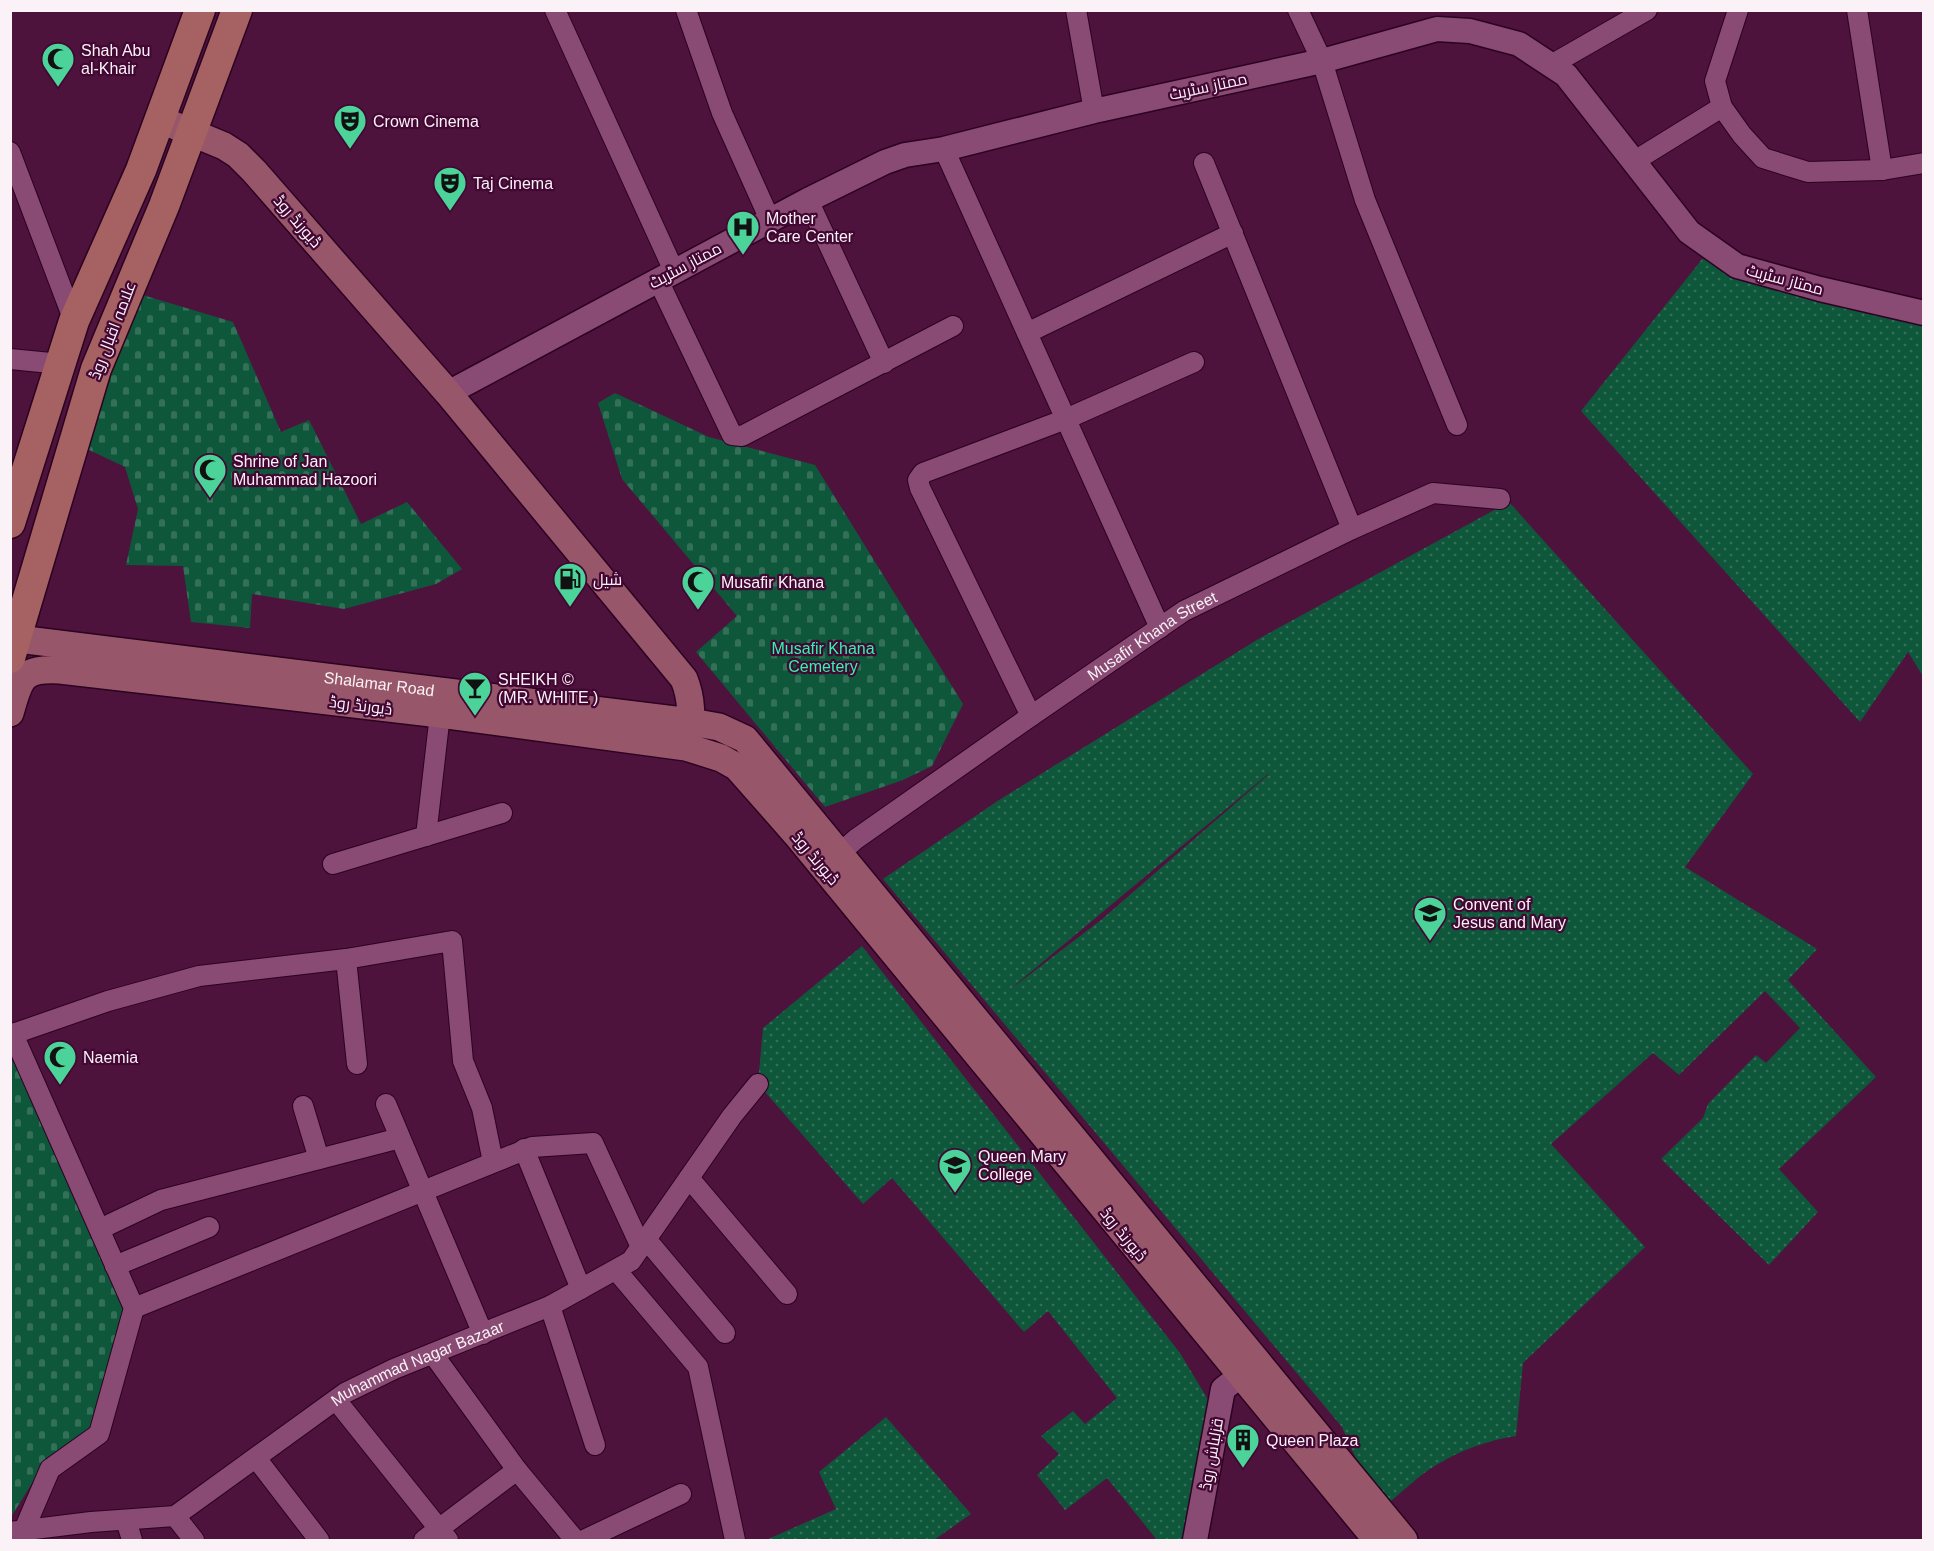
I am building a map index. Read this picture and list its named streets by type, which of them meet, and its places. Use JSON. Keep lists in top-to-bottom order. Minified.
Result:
{"streets":{"main road":["ڈیورنڈ روڈ","علامہ اقبال روڈ","Shalamar Road"],"street":["ممتاز سٹریٹ","Musafir Khana Street","Muhammad Nagar Bazaar","قزلباش روڈ"]},"crossings":[["ممتاز سٹریٹ","ڈیورنڈ روڈ"],["ڈیورنڈ روڈ","علامہ اقبال روڈ"],["ڈیورنڈ روڈ","Musafir Khana Street"],["ڈیورنڈ روڈ","Shalamar Road"],["ڈیورنڈ روڈ","قزلباش روڈ"],["علامہ اقبال روڈ","Shalamar Road"]],"parks":["Musafir Khana Cemetery"],"places":{"mosque":["Shah Abu al-Khair","Shrine of Jan Muhammad Hazoori","Musafir Khana","Naemia"],"theatre":["Crown Cinema","Taj Cinema"],"hospital":["Mother Care Center"],"fuel station":["شیل"],"bar":["SHEIKH © (MR. WHITE )"],"school or university":["Convent of Jesus and Mary","Queen Mary College"],"building":["Queen Plaza"]}}
